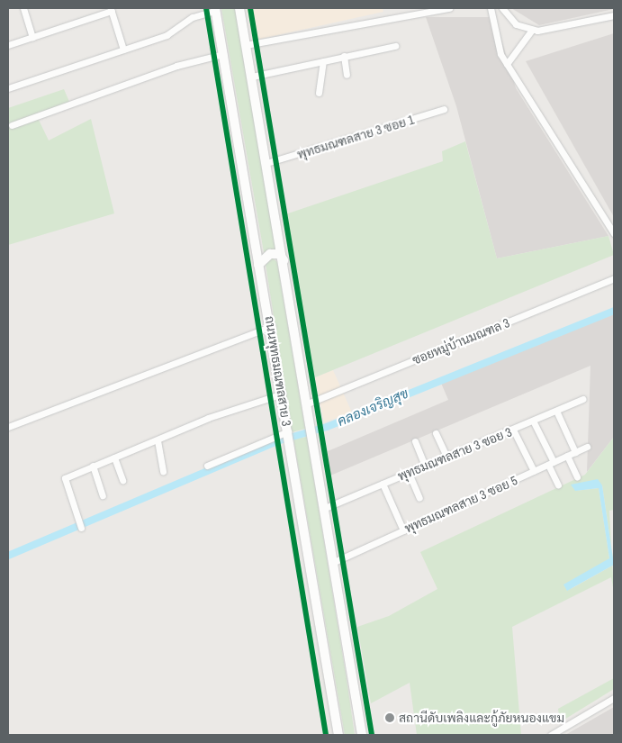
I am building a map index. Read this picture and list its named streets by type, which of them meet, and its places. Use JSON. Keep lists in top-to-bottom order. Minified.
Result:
{"streets":{"main road":["ถนนพุทธมณฑลสาย 3"],"street":["พุทธมณฑลสาย 3 ซอย 1","ซอยหมู่บ้านมณฑล 3","พุทธมณฑลสาย 3 ซอย 3","พุทธมณฑลสาย 3 ซอย 5"]},"crossings":[["พุทธมณฑลสาย 3 ซอย 1","ถนนพุทธมณฑลสาย 3"],["ซอยหมู่บ้านมณฑล 3","ถนนพุทธมณฑลสาย 3"],["ถนนพุทธมณฑลสาย 3","พุทธมณฑลสาย 3 ซอย 3"],["ถนนพุทธมณฑลสาย 3","พุทธมณฑลสาย 3 ซอย 5"]],"water":["คลองเจริญสุข"],"places":["สถานีดับเพลิงและกู้ภัยหนองแขม"]}
